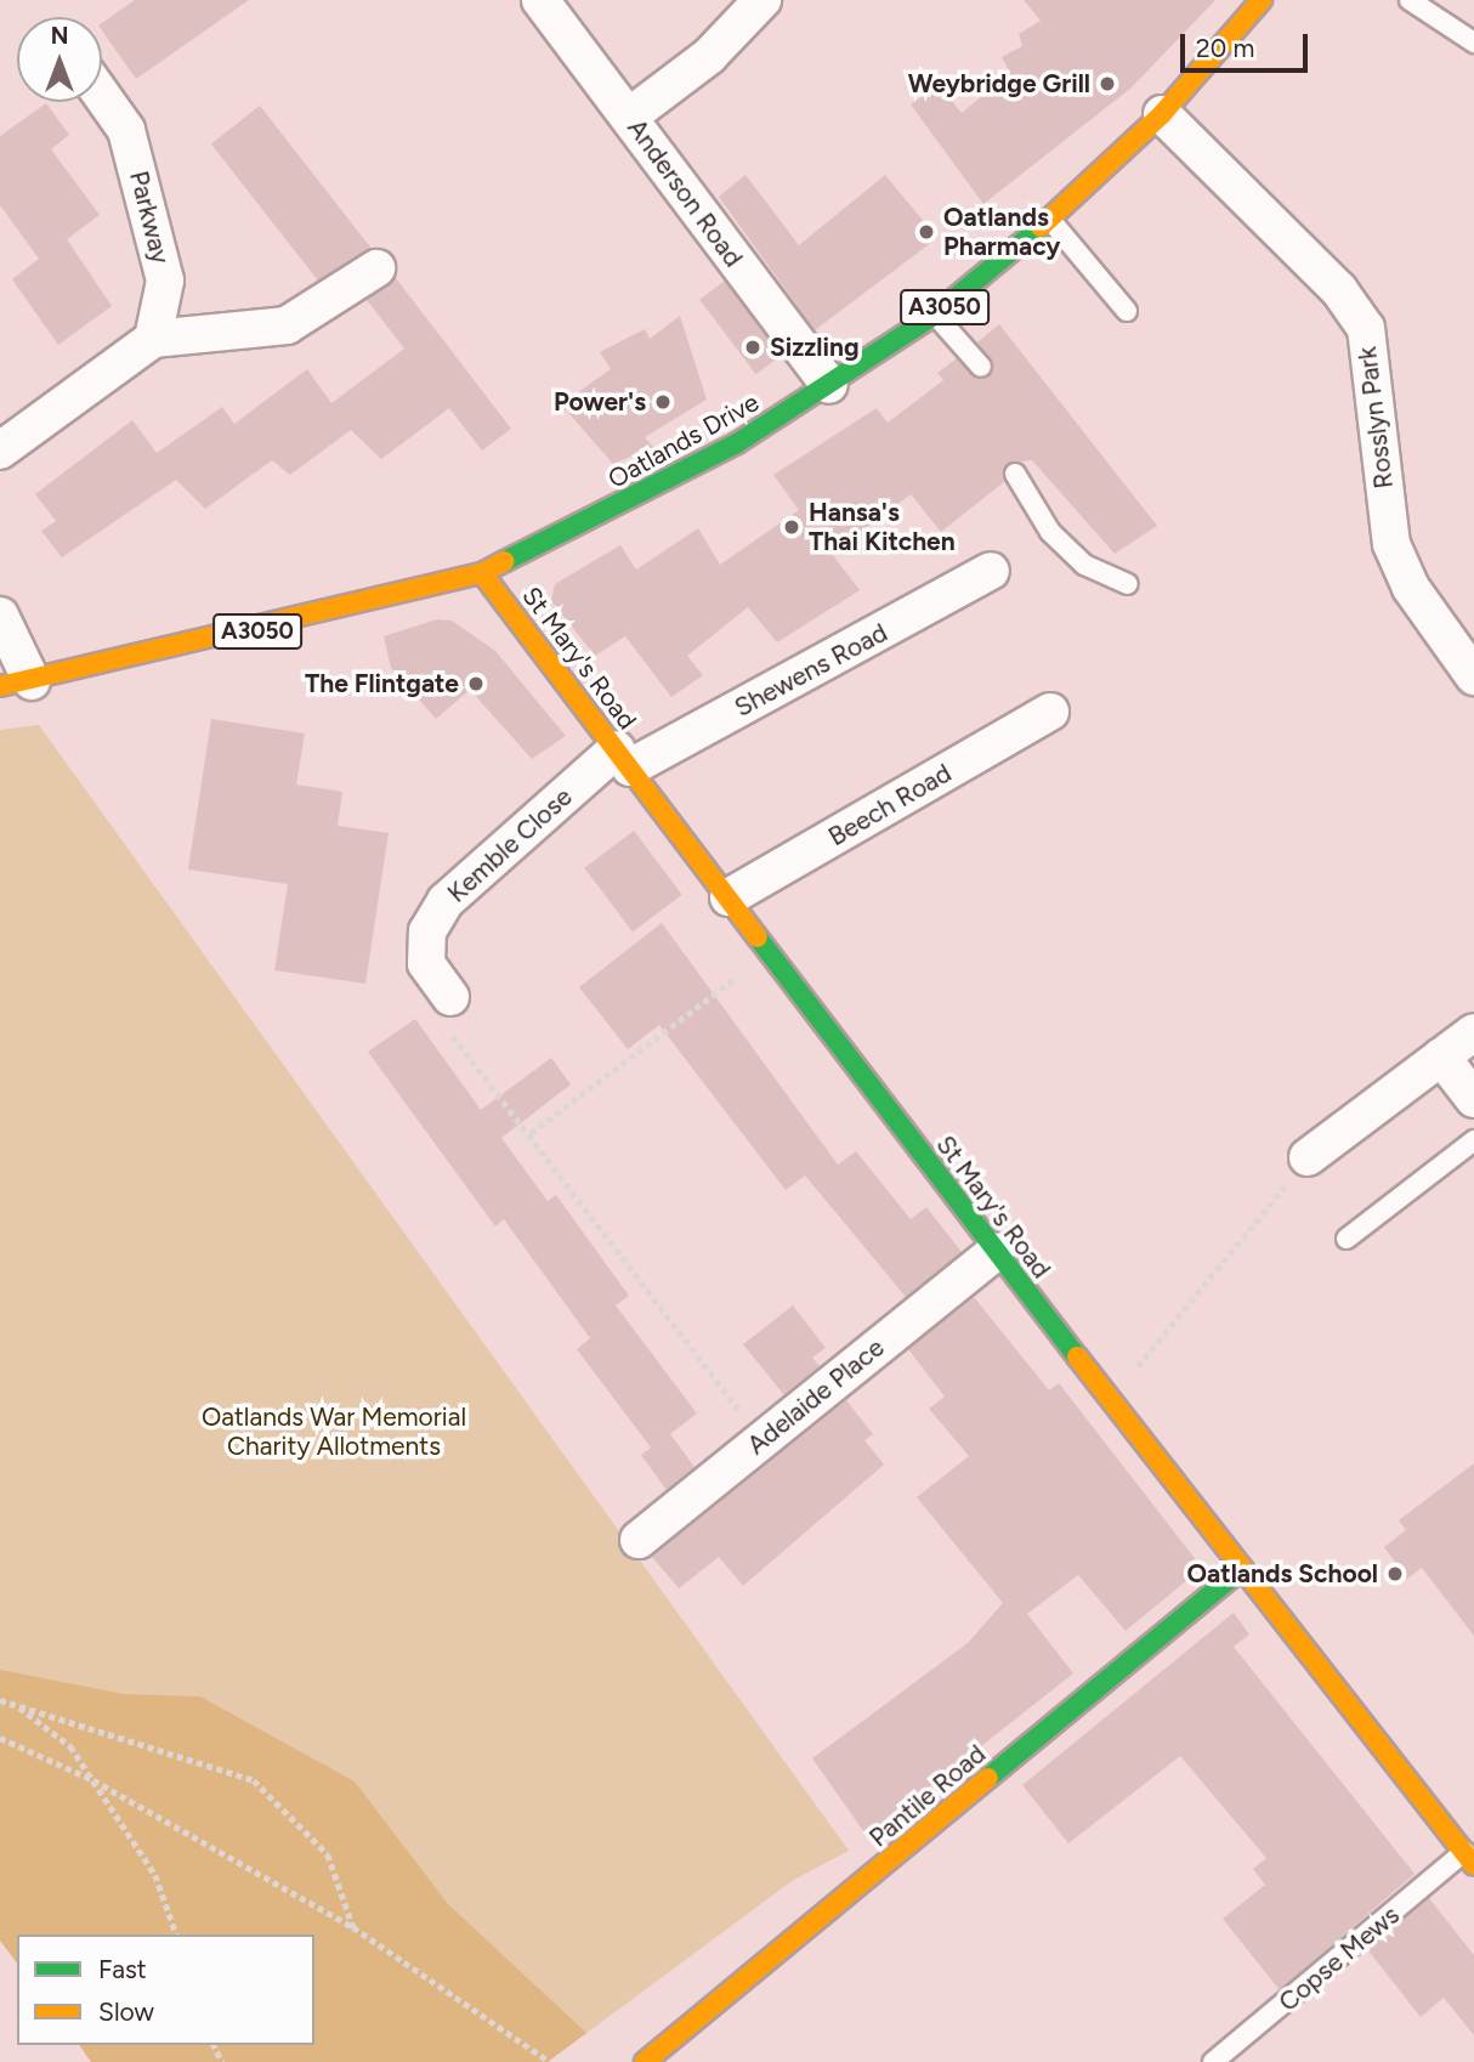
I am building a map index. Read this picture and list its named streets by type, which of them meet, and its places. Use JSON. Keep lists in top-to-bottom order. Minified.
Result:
{"streets":{"street":["Anderson Road","Parkway","A3050","Rosslyn Park","Oatlands Drive","St Mary's Road","Shewens Road","Beech Road","Kemble Close","Adelaide Place","Pantile Road"],"lane":["Copse Mews"]},"crossings":[["Anderson Road","Oatlands Drive"],["Rosslyn Park","Oatlands Drive"],["Oatlands Drive","St Mary's Road"],["St Mary's Road","Shewens Road"],["St Mary's Road","Beech Road"],["St Mary's Road","Kemble Close"],["St Mary's Road","Adelaide Place"],["St Mary's Road","Pantile Road"],["St Mary's Road","Copse Mews"],["Shewens Road","Kemble Close"]],"parks":["Oatlands War Memorial Charity Allotments"],"places":["Weybridge Grill","Oatlands Pharmacy","Sizzling","Power's","Hansa's Thai Kitchen","The Flintgate","Oatlands School"],"legend":["Fast","Slow"],"scale_bar":"20 m","north":"top"}
